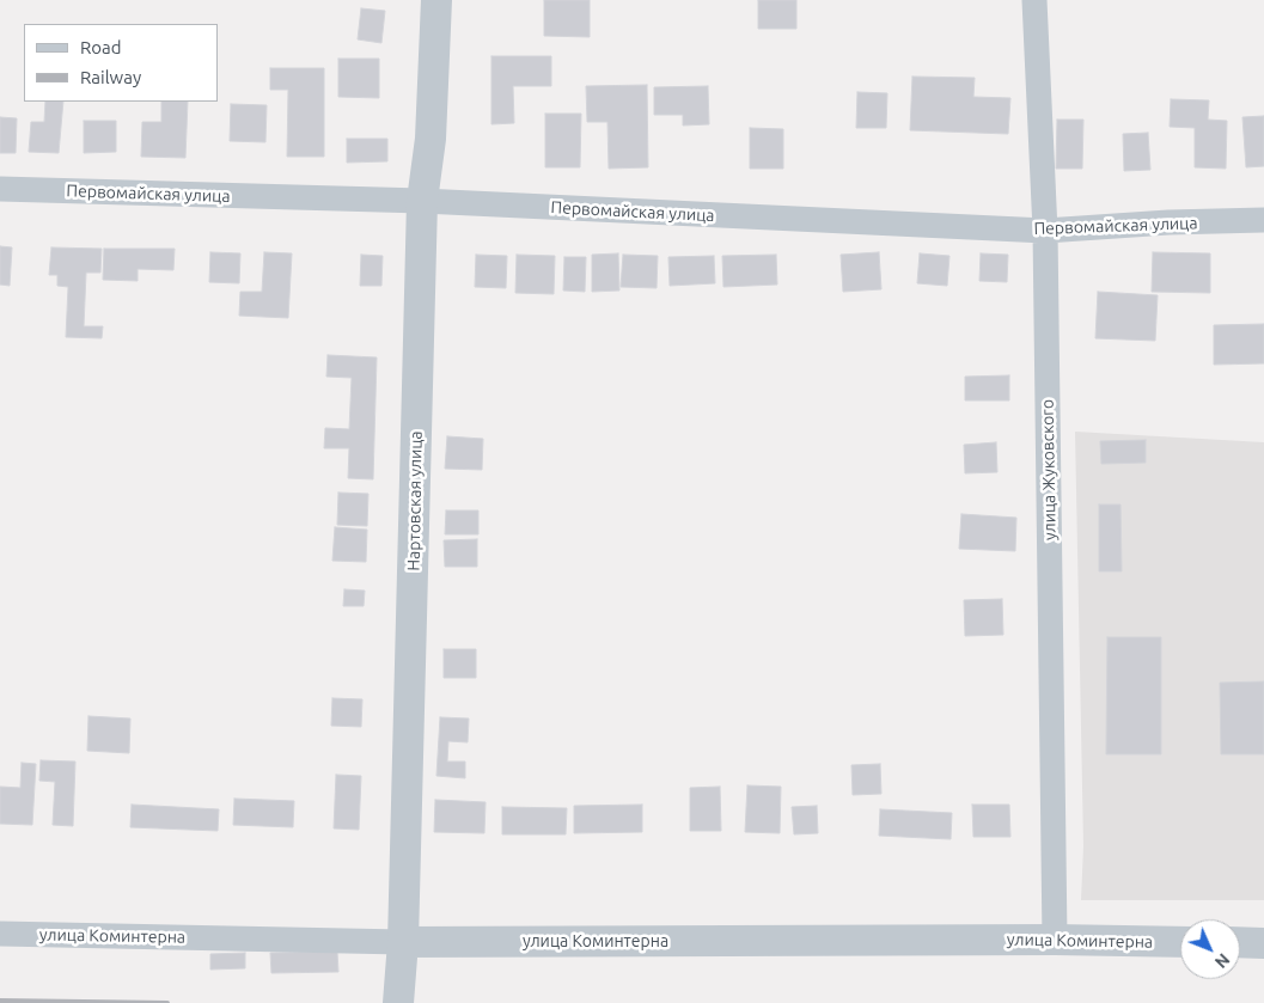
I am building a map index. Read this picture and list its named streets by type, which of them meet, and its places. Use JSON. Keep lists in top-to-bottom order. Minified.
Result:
{"streets":{"street":["Первомайская улица","улица Жуковского","Нартовская улица","улица Коминтерна"]},"crossings":[["Первомайская улица","улица Жуковского"],["Первомайская улица","Нартовская улица"],["улица Жуковского","улица Коминтерна"],["Нартовская улица","улица Коминтерна"]],"legend":["Road","Railway"],"north":"bottom right"}
